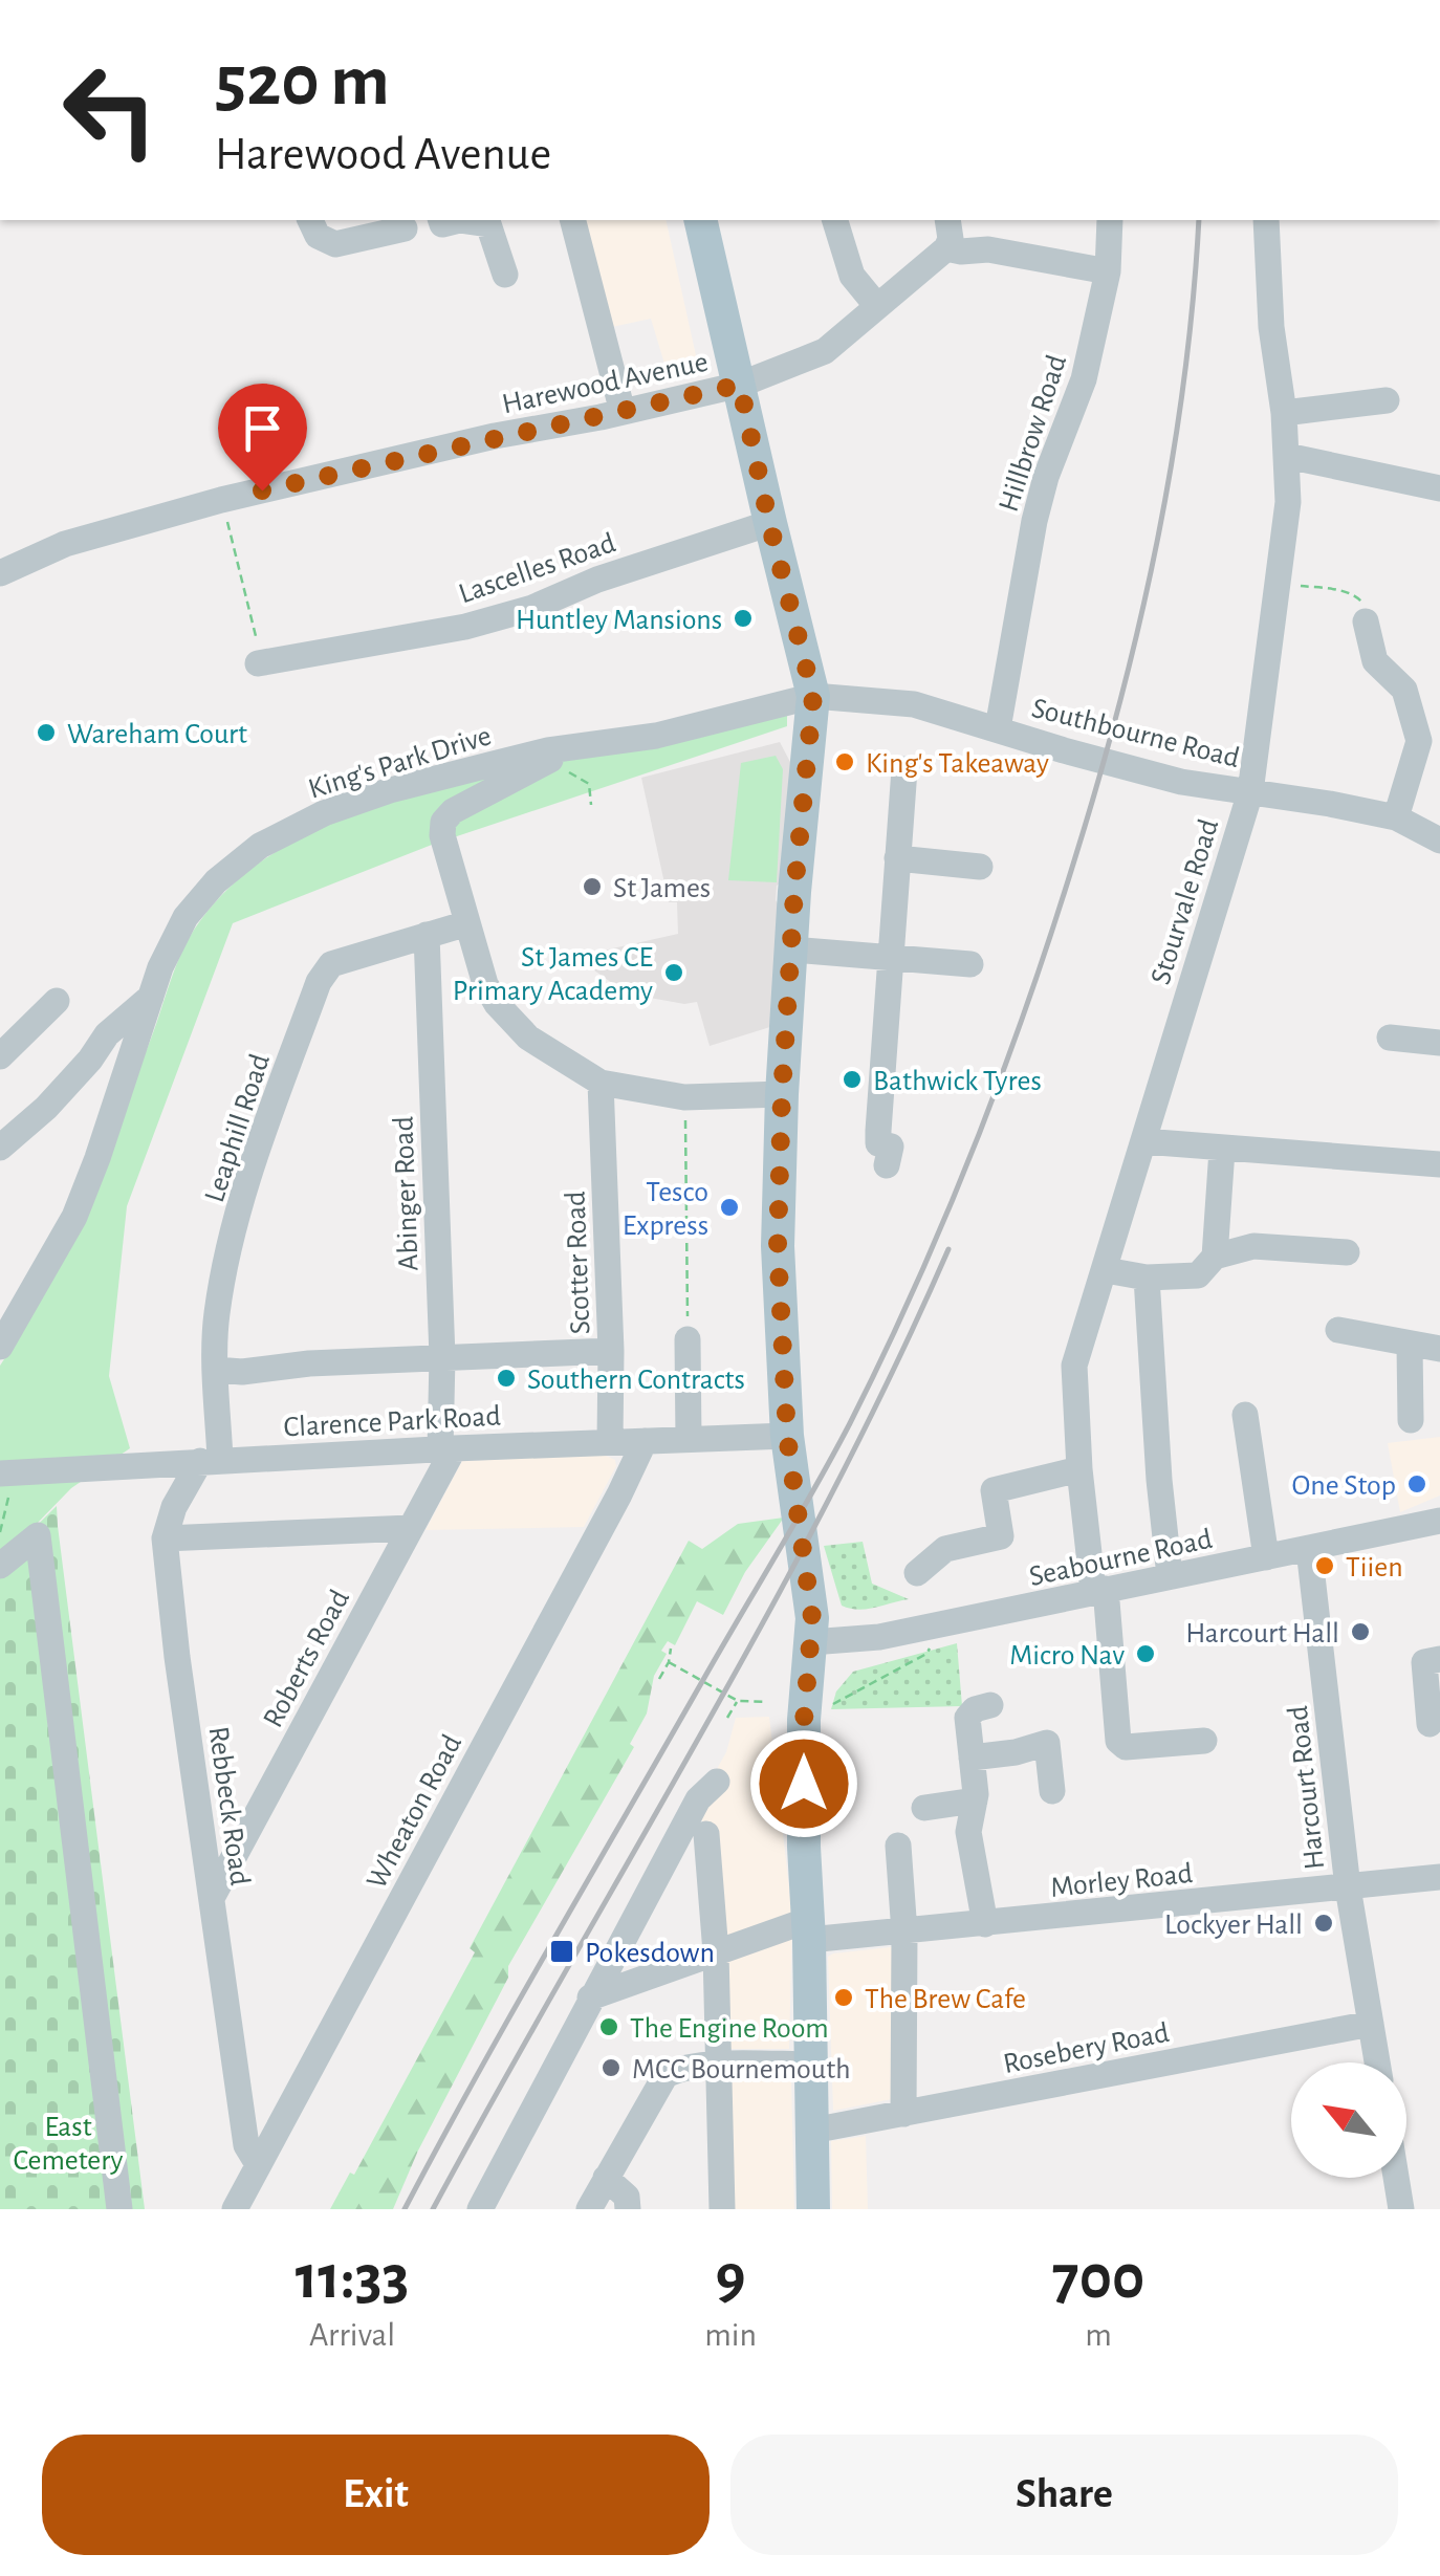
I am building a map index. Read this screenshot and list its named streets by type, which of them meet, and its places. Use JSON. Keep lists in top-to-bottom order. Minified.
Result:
{"streets":{"street":["Harewood Avenue","Hillbrow Road","Lascelles Road","Southbourne Road","King's Park Drive","Stourvale Road","Leaphill Road","Abinger Road","Scotter Road","Clarence Park Road","Seabourne Road","Roberts Road","Harcourt Road","Rebbeck Road","Wheaton Road","Morley Road","Rosebery Road"]},"crossings":[["Hillbrow Road","Southbourne Road"],["Southbourne Road","King's Park Drive"],["Southbourne Road","Stourvale Road"],["Stourvale Road","Seabourne Road"],["Leaphill Road","Abinger Road"],["Leaphill Road","Clarence Park Road"],["Leaphill Road","Rebbeck Road"],["Abinger Road","Clarence Park Road"],["Abinger Road","Roberts Road"],["Scotter Road","Clarence Park Road"],["Clarence Park Road","Roberts Road"],["Clarence Park Road","Rebbeck Road"],["Clarence Park Road","Wheaton Road"],["Seabourne Road","Harcourt Road"],["Roberts Road","Rebbeck Road"],["Harcourt Road","Morley Road"],["Harcourt Road","Rosebery Road"],["Rebbeck Road","Wheaton Road"]],"parks":["East Cemetery"],"places":{"other":["Huntley Mansions","Wareham Court","King's Takeaway","St James","St James CE Primary Academy","Bathwick Tyres","Tesco Express","Southern Contracts","One Stop","Tiien","Harcourt Hall","Micro Nav","Lockyer Hall","The Brew Cafe","The Engine Room","MCC Bournemouth"],"transit":["Pokesdown"]},"north":"top left","page":{"turn":["520 m","Harewood Avenue"],"eta":["11:33","Arrival","9","min","700","m"],"buttons":["Exit","Share"]}}
